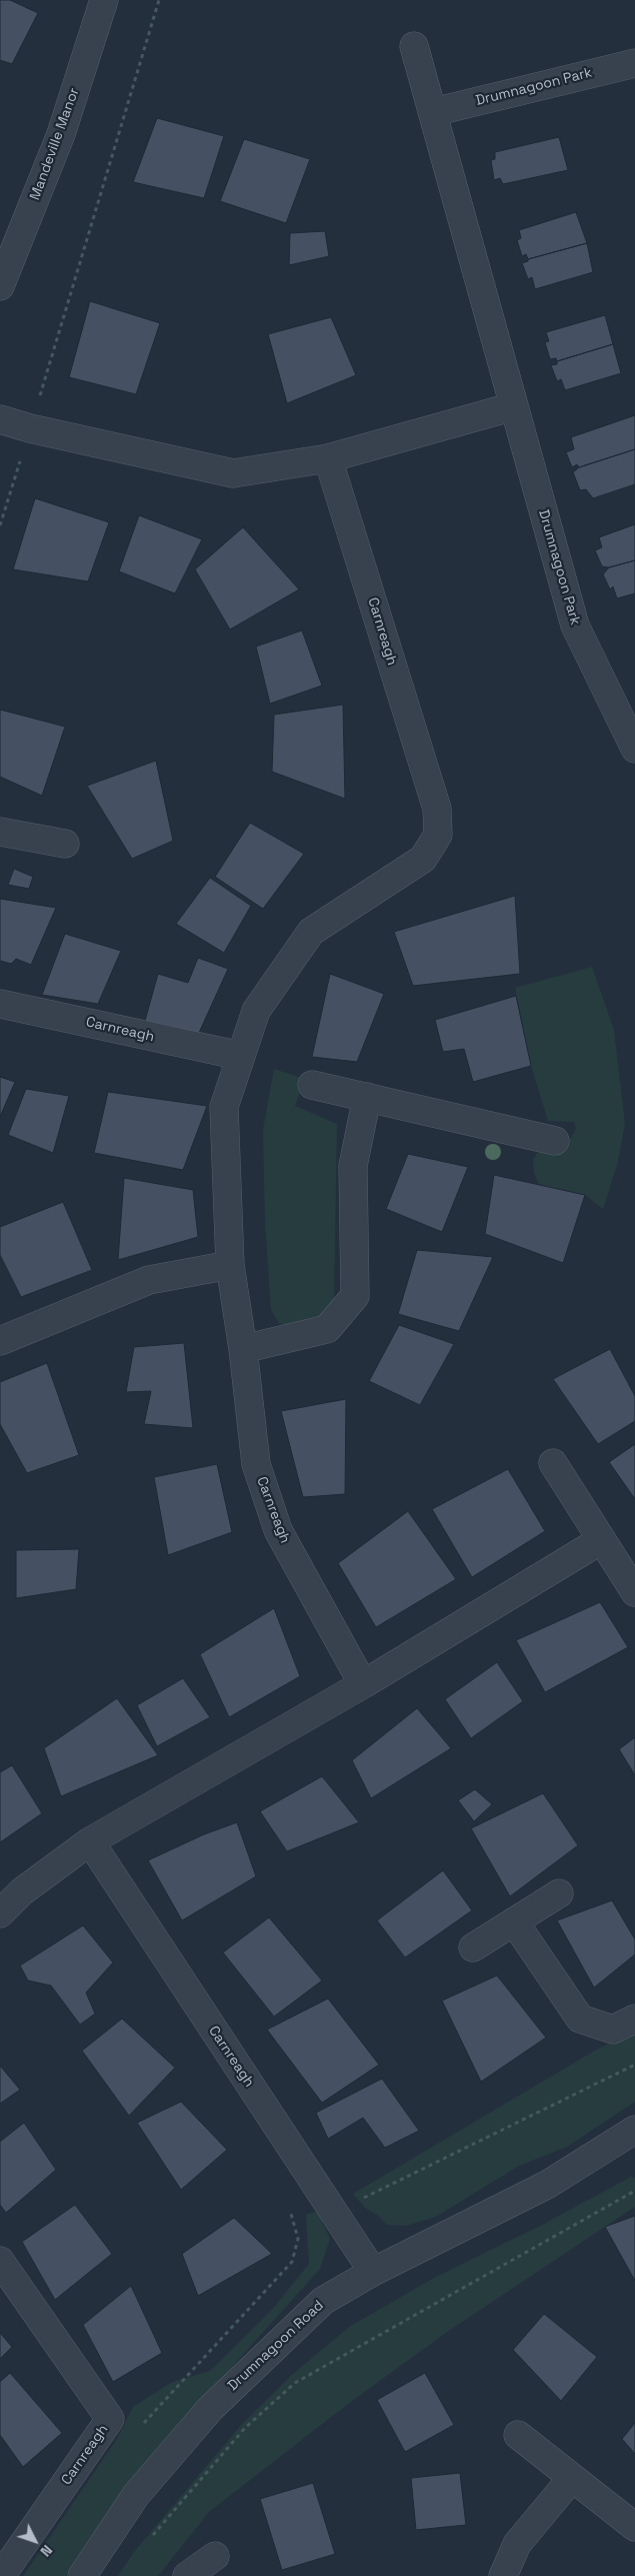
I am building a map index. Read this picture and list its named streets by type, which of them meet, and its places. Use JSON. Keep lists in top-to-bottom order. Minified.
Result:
{"streets":{"street":["Drumnagoon Park","Mandeville Manor","Carnreagh","Drumnagoon Road"]},"crossings":[["Carnreagh","Drumnagoon Road"]],"north":"bottom right"}
